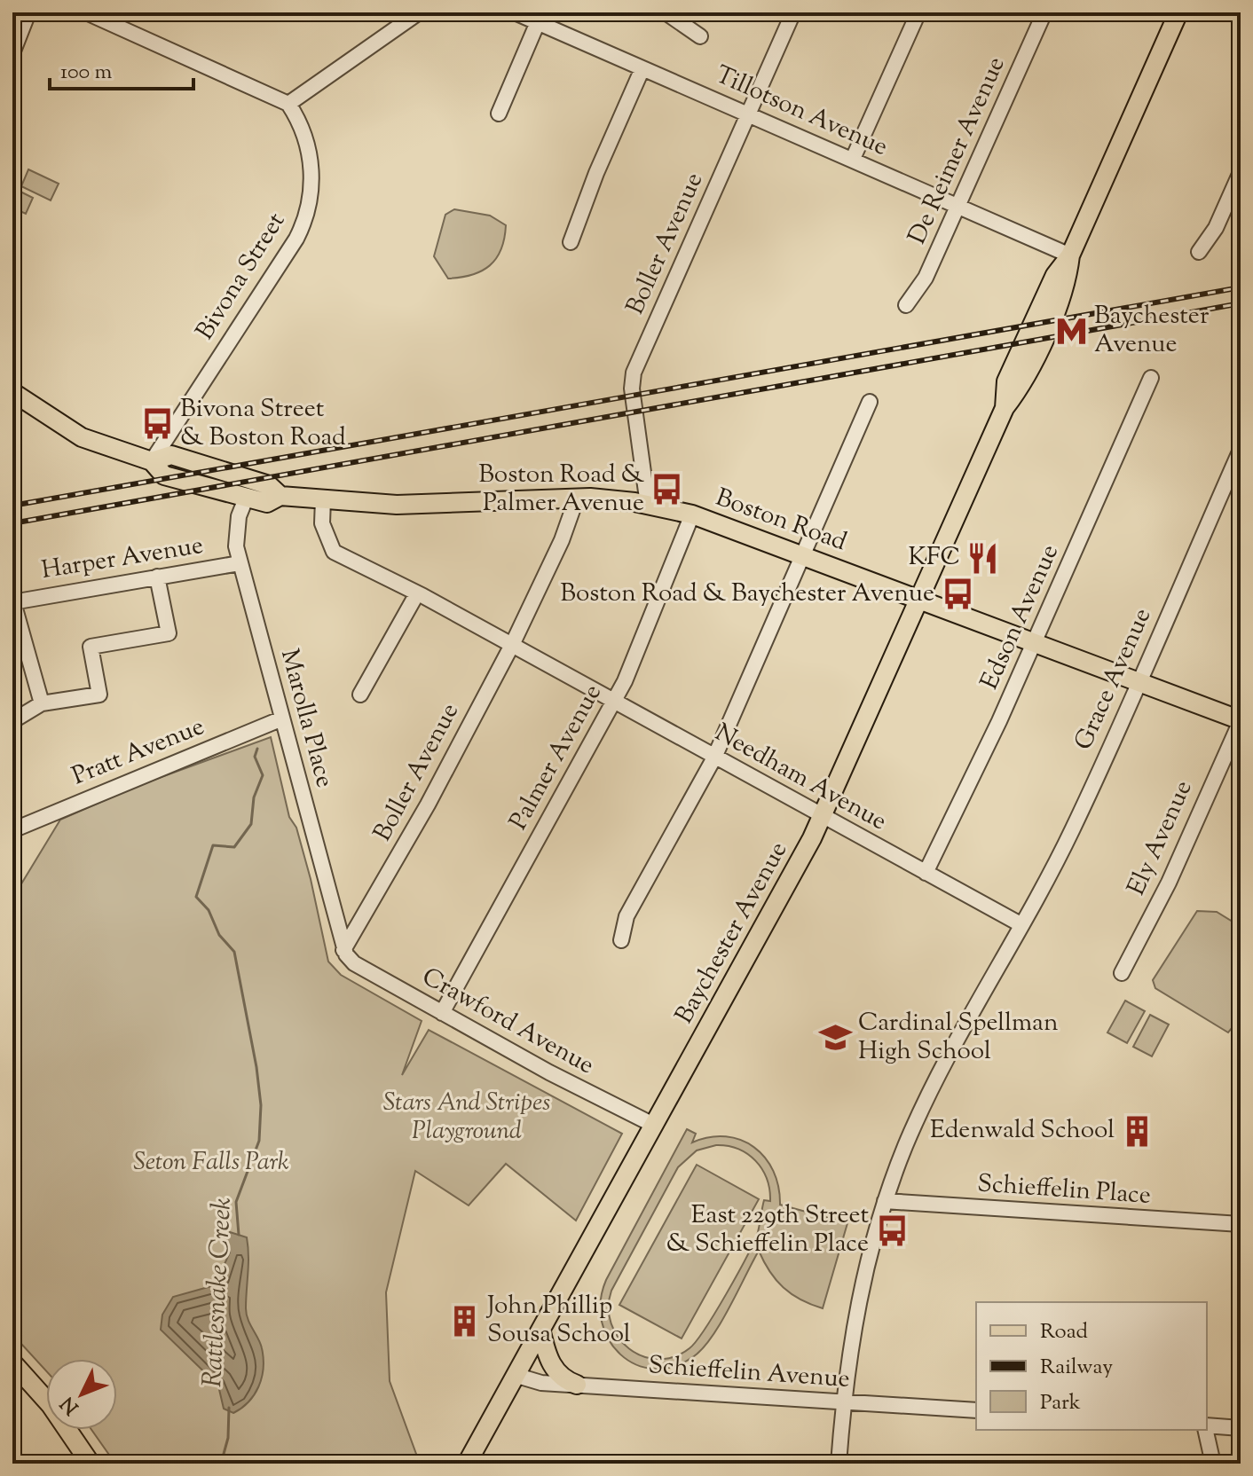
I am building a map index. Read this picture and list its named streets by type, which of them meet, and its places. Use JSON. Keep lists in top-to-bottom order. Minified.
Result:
{"streets":{"main road":["Boston Road","Baychester Avenue"],"street":["Tillotson Avenue","De Reimer Avenue","Boller Avenue","Bivona Street","Harper Avenue","Edson Avenue","Grace Avenue","Marolla Place","Pratt Avenue","Palmer Avenue","Needham Avenue","Ely Avenue","Crawford Avenue","Schieffelin Place","Schieffelin Avenue"]},"crossings":[["Tillotson Avenue","De Reimer Avenue"],["Tillotson Avenue","Boller Avenue"],["Tillotson Avenue","Baychester Avenue"],["Boller Avenue","Boston Road"],["Boller Avenue","Marolla Place"],["Boller Avenue","Needham Avenue"],["Boller Avenue","Crawford Avenue"],["Bivona Street","Boston Road"],["Boston Road","Edson Avenue"],["Boston Road","Grace Avenue"],["Boston Road","Marolla Place"],["Boston Road","Palmer Avenue"],["Boston Road","Needham Avenue"],["Boston Road","Ely Avenue"],["Boston Road","Baychester Avenue"],["Harper Avenue","Marolla Place"],["Edson Avenue","Needham Avenue"],["Grace Avenue","Needham Avenue"],["Marolla Place","Pratt Avenue"],["Marolla Place","Crawford Avenue"],["Palmer Avenue","Needham Avenue"],["Palmer Avenue","Crawford Avenue"],["Needham Avenue","Baychester Avenue"],["Baychester Avenue","Crawford Avenue"],["Baychester Avenue","Schieffelin Avenue"]],"water":["Rattlesnake Creek"],"parks":["Stars And Stripes Playground","Seton Falls Park"],"places":{"metro station":["Baychester Avenue"],"bus stop":["Bivona Street & Boston Road","Boston Road & Palmer Avenue","Boston Road & Baychester Avenue","East 229th Street & Schieffelin Place"],"restaurant":["KFC"],"school or university":["Cardinal Spellman High School"],"building":["Edenwald School","John Phillip Sousa School"]},"legend":["Road","Railway","Park"],"scale_bar":"100 m","north":"bottom left"}
